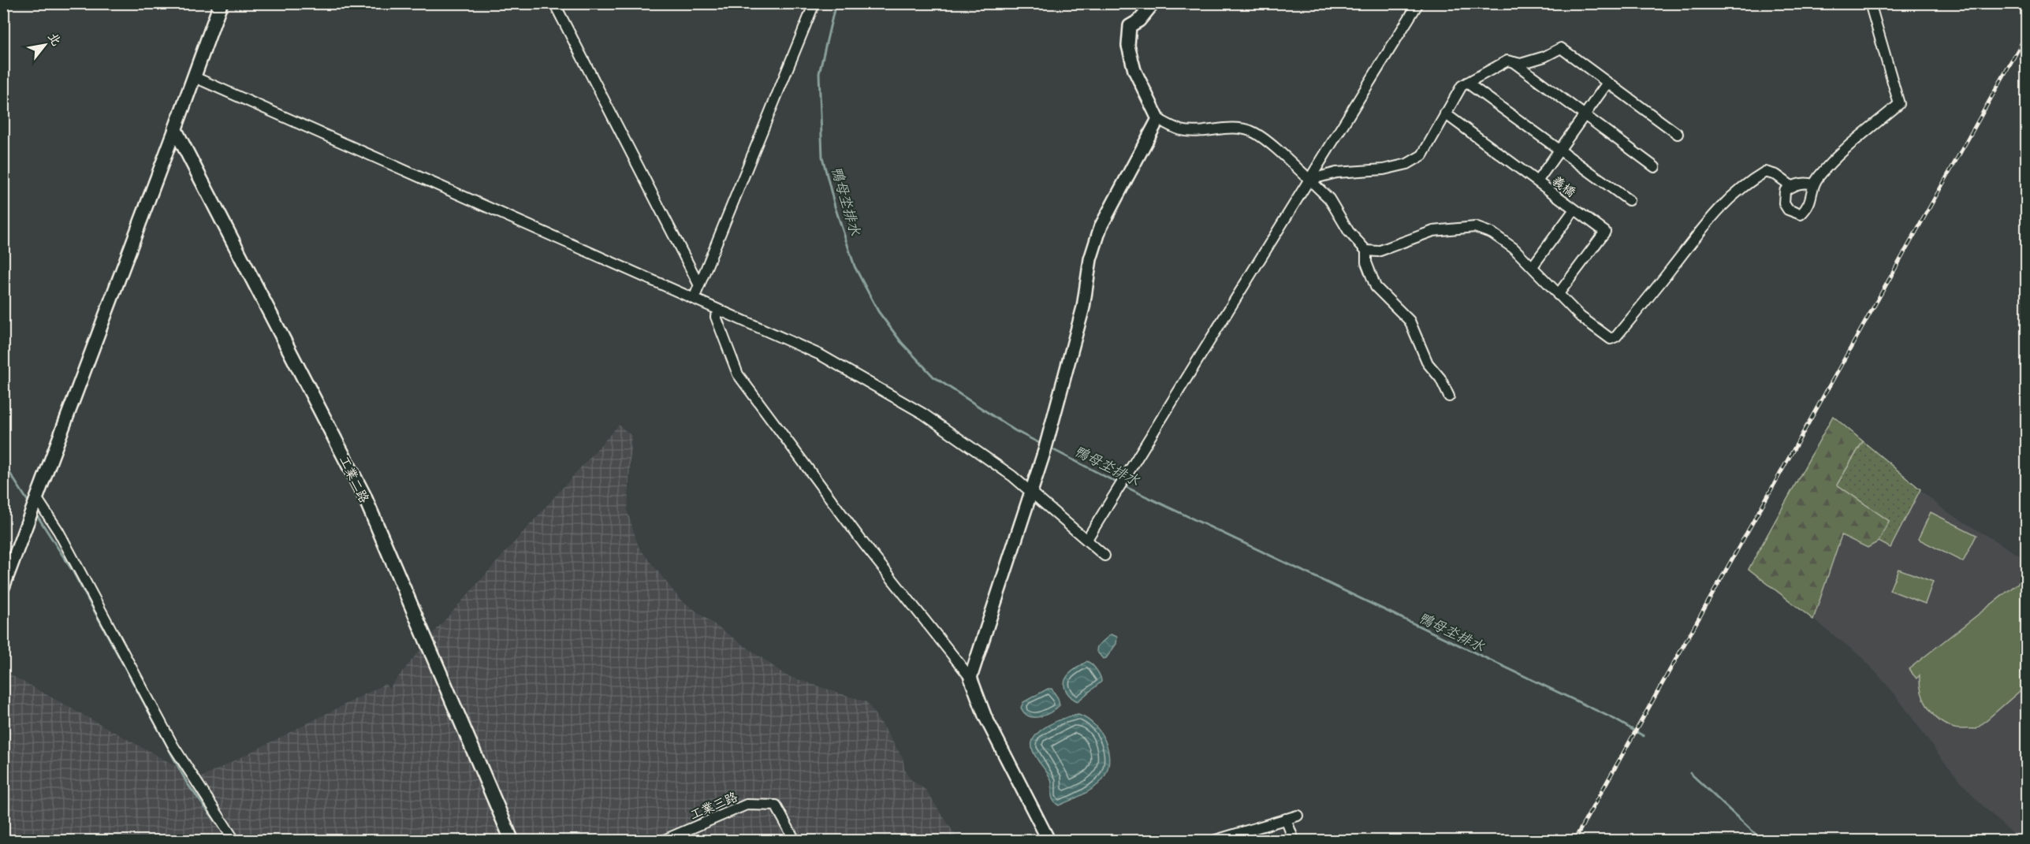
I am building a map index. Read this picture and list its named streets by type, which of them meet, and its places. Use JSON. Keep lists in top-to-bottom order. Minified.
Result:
{"streets":{"main road":["工業二路"],"street":["義橋","工業三路"]},"water":["鴨母坔排水"],"north":"top right"}
